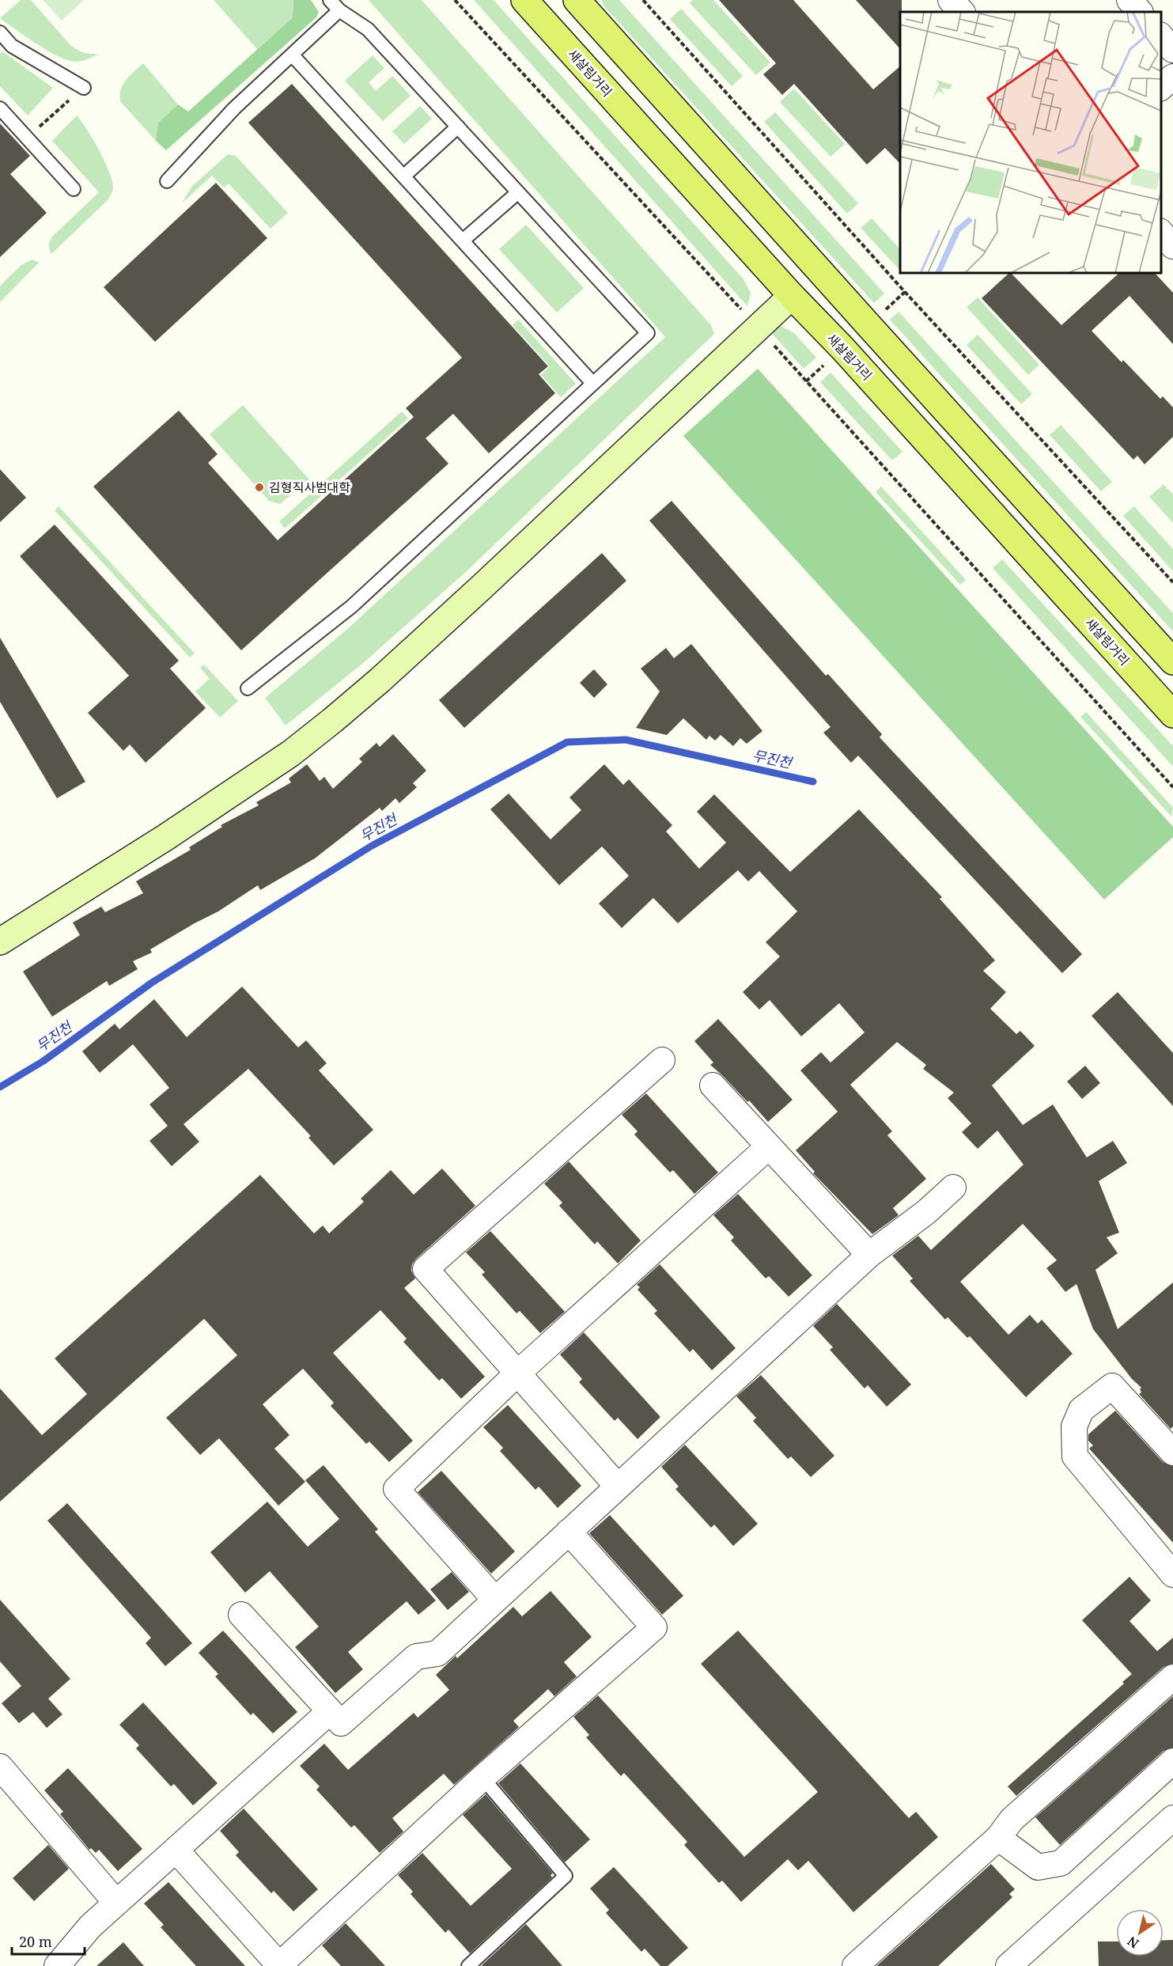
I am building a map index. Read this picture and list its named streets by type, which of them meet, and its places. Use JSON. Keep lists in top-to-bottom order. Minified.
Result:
{"streets":{"main road":["새살림거리"]},"water":["무진천"],"places":["김형직사범대학"],"scale_bar":"20 m","north":"bottom left"}
